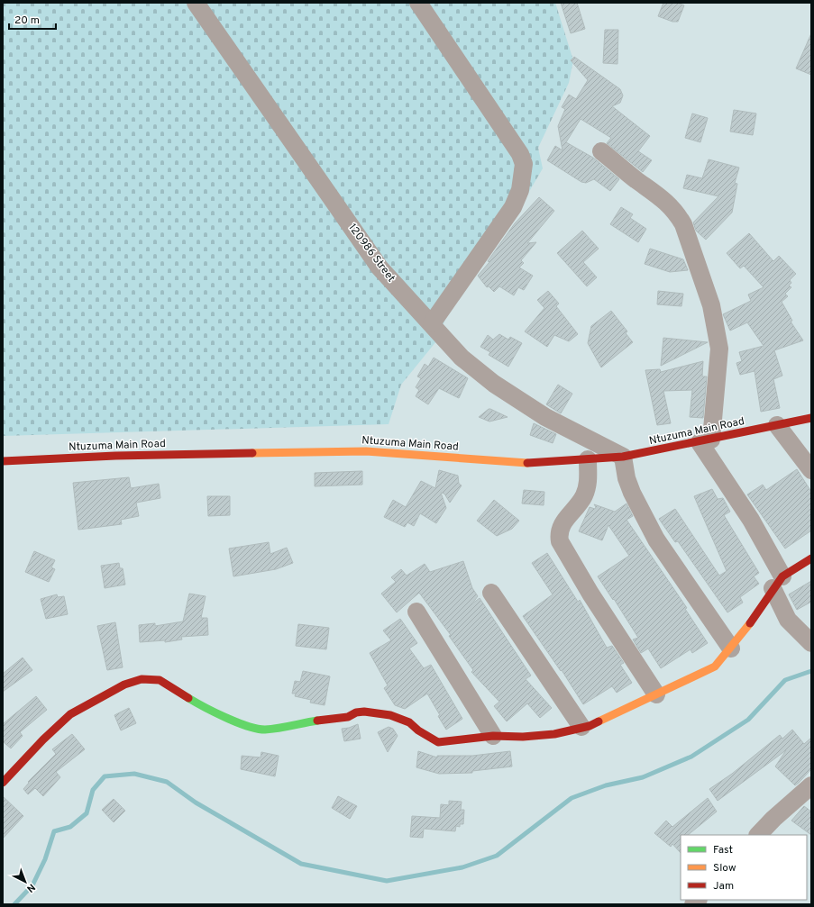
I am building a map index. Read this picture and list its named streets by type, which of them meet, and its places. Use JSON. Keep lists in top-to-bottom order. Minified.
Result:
{"streets":{"street":["120986 Street","Ntuzuma Main Road"]},"crossings":[["120986 Street","Ntuzuma Main Road"]],"legend":["Fast","Slow","Jam"],"scale_bar":"20 m","north":"bottom right"}
